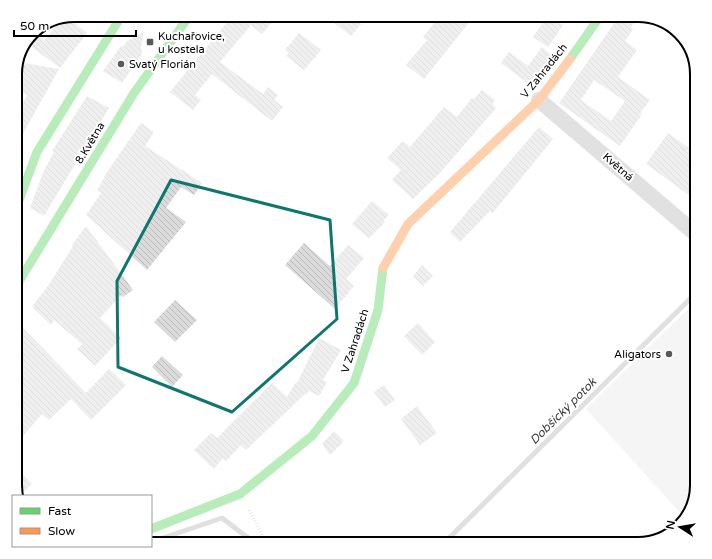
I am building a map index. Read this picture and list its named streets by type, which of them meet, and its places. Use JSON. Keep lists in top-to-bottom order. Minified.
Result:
{"streets":{"street":["V Zahradách","8.Května","Květná"]},"crossings":[["V Zahradách","Květná"]],"water":["Dobšický potok"],"places":{"transit":["Kuchařovice, u kostela"],"other":["Svatý Florián","Aligators"]},"legend":["Fast","Slow"],"scale_bar":"50 m","north":"left"}
